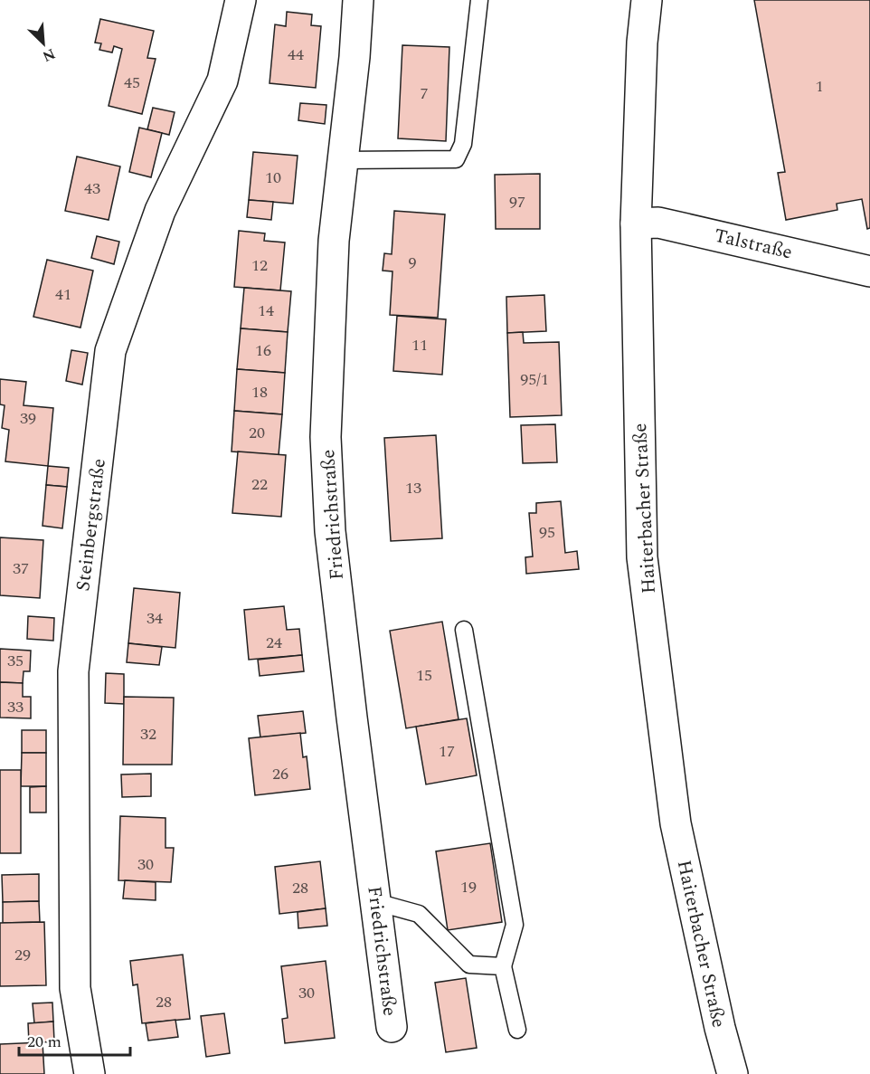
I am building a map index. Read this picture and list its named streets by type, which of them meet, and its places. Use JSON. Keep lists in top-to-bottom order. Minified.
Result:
{"streets":{"street":["Talstraße","Haiterbacher Straße","Friedrichstraße","Steinbergstraße"]},"crossings":[["Talstraße","Haiterbacher Straße"]],"house_numbers":["44","45","1","7","10","43","97","9","12","41","14","11","16","95/1","18","39","20","22","13","95","37","34","24","35","15","33","32","17","26","30","19","28","29","30","28"],"scale_bar":"20 m","north":"bottom right"}
